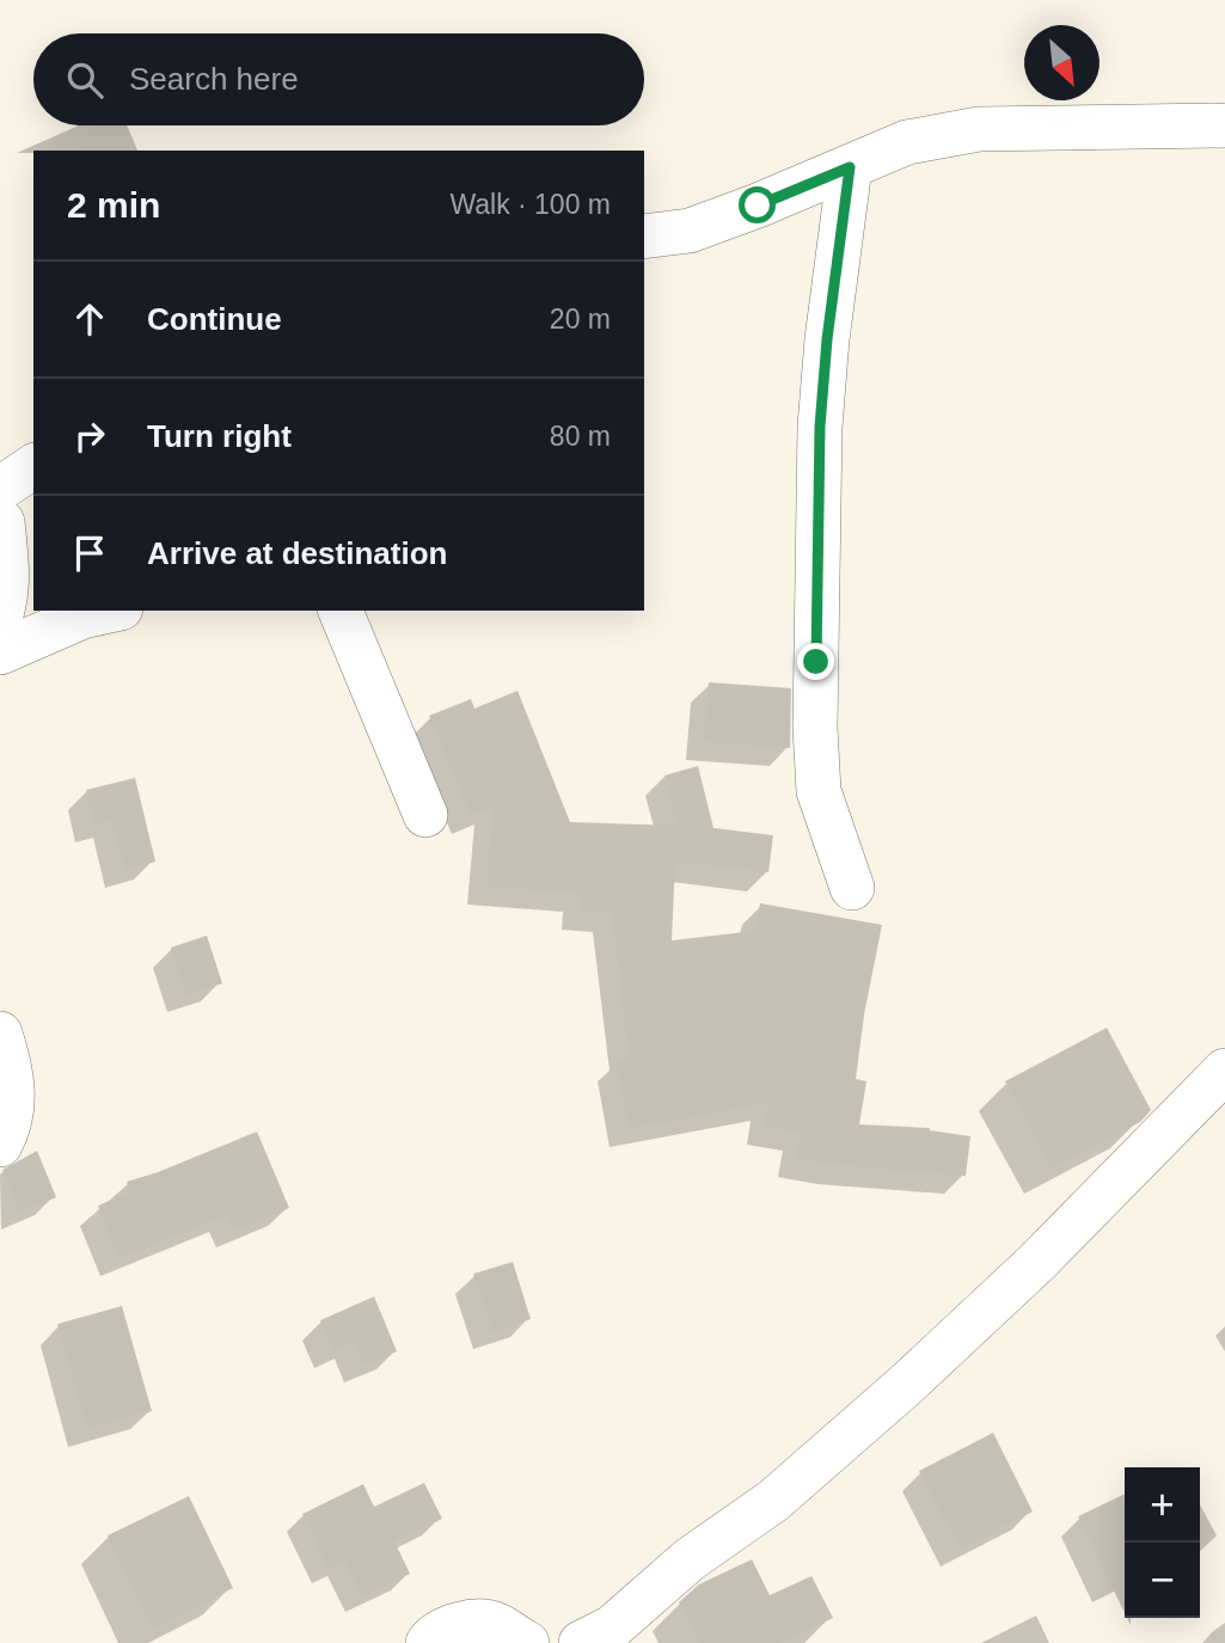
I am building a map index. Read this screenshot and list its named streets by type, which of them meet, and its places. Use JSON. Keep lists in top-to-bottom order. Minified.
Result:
{"north":"bottom right","page":{"search":"Search here","heading":["2 min","Walk · 100 m"],"list":[["Continue","20 m"],["Turn right","80 m"],"Arrive at destination"],"map_buttons":["+","−"]}}
